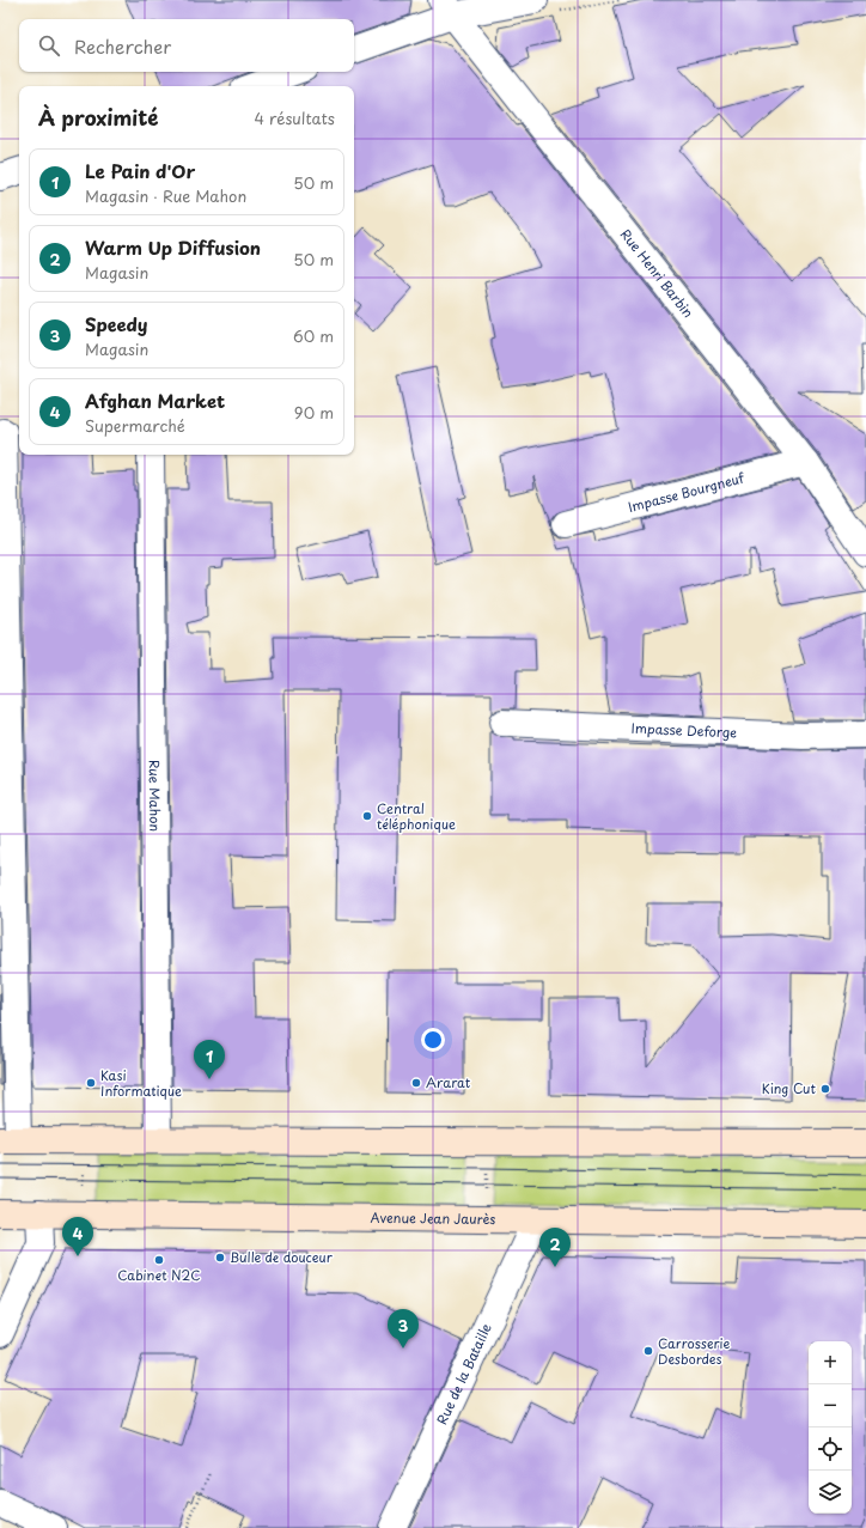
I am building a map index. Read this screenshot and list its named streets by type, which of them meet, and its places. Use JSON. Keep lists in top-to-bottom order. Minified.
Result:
{"streets":{"main road":["Avenue Jean Jaurès"],"street":["Rue Henri Barbin","Impasse Bourgneuf","Impasse Deforge","Rue Mahon","Rue de la Bataille"]},"crossings":[["Rue Henri Barbin","Impasse Bourgneuf"],["Avenue Jean Jaurès","Rue de la Bataille"]],"places":["Central téléphonique","Kasi Informatique","Ararat","King Cut","Bulle de douceur","Cabinet N2C","Carrosserie Desbordes"],"page":{"search":"Rechercher","heading":["À proximité","4 résultats"],"list":[{"mark":"1","name":"Le Pain d'Or","note":"Magasin · Rue Mahon","value":"50 m"},{"mark":"2","name":"Warm Up Diffusion","note":"Magasin","value":"50 m"},{"mark":"3","name":"Speedy","note":"Magasin","value":"60 m"},{"mark":"4","name":"Afghan Market","note":"Supermarché","value":"90 m"}],"pins":["1","4","2","3"],"map_buttons":["+","−"]}}
